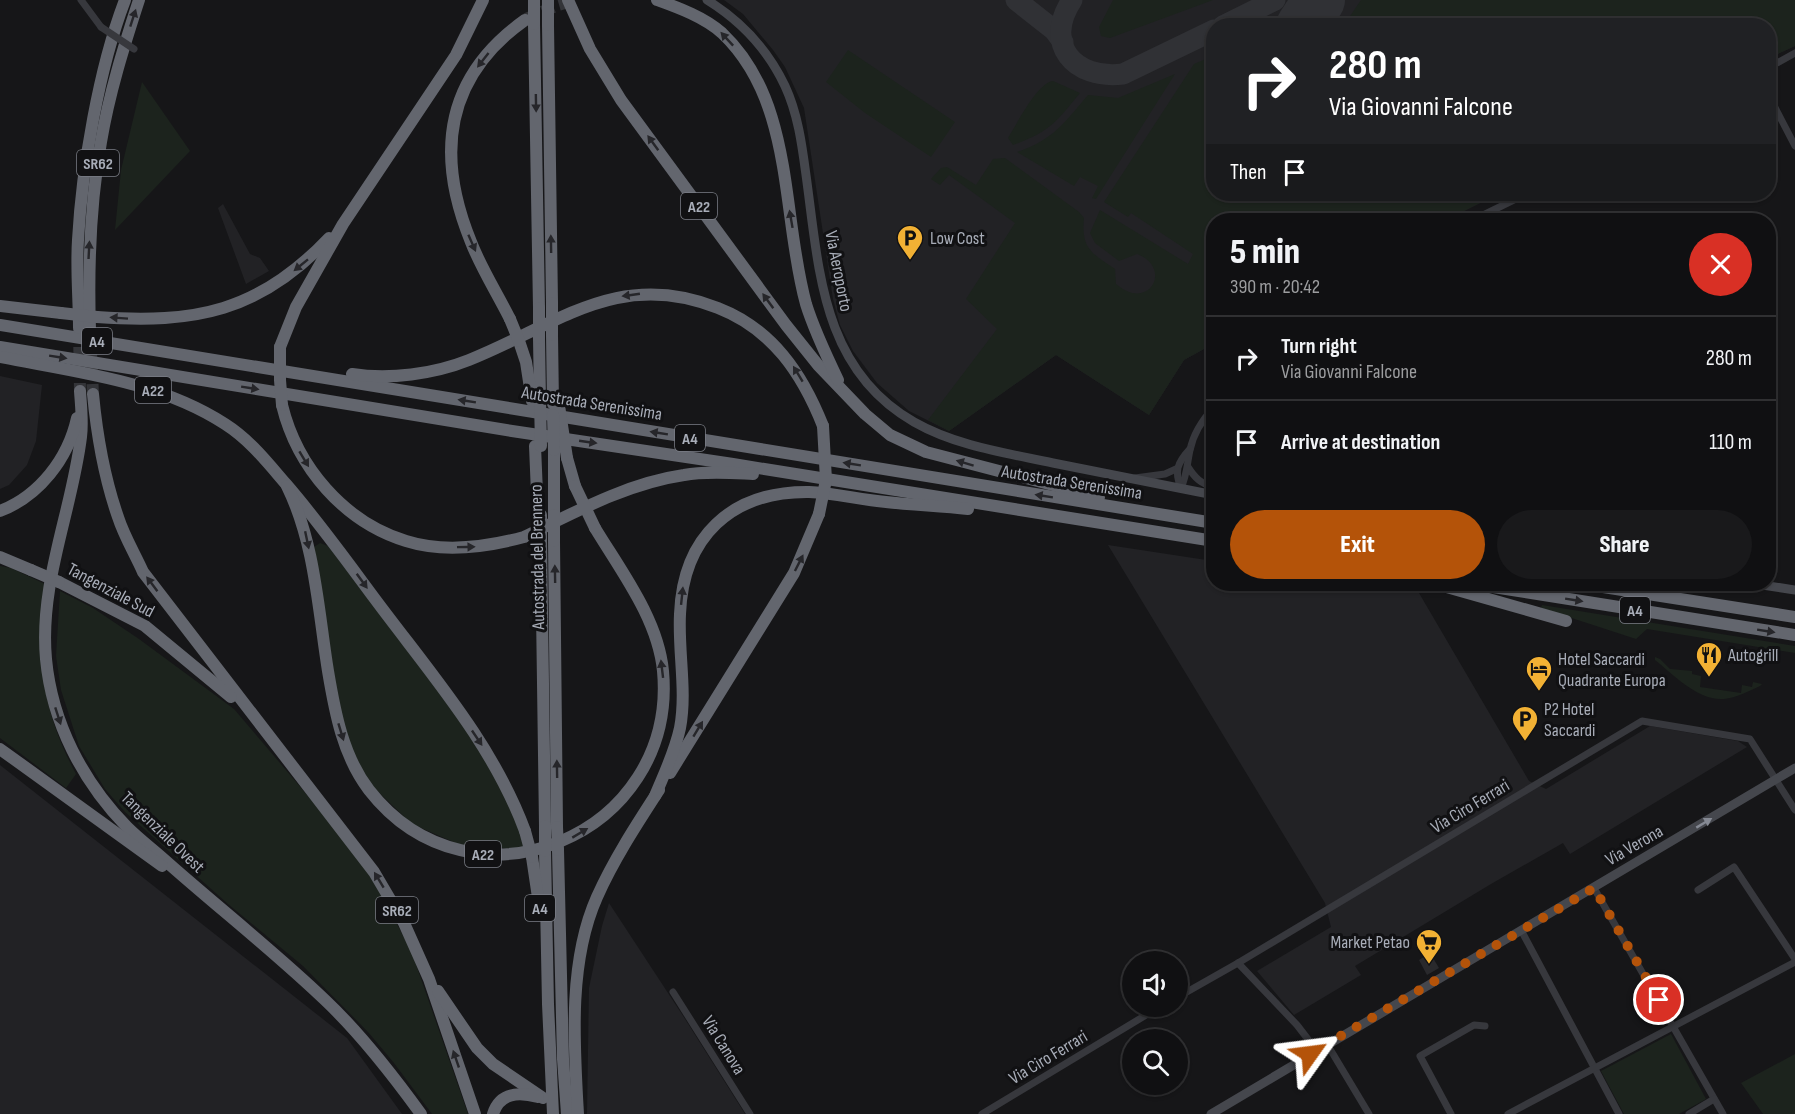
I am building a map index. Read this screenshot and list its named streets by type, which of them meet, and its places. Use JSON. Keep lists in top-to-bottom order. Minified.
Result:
{"streets":{"highway":["SR62","A22","A4","Autostrada Serenissima","Autostrada del Brennero","Tangenziale Sud","Tangenziale Ovest"],"street":["Via Aeroporto","Via Ciro Ferrari","Via Verona","Via Canova"]},"crossings":[["SR62","Tangenziale Sud"],["A22","A4"],["A22","Autostrada del Brennero"],["A4","Autostrada Serenissima"],["A4","Autostrada del Brennero"],["Via Ciro Ferrari","Via Verona"]],"places":{"parking":["Low Cost","P2 Hotel Saccardi"],"restaurant":["Autogrill"],"hotel":["Hotel Saccardi Quadrante Europa"],"supermarket":["Market Petao"]},"page":{"turn":["280 m","Via Giovanni Falcone"],"then":"Then","heading":["5 min","390 m · 20:42"],"list":[{"name":"Turn right","note":"Via Giovanni Falcone","value":"280 m"},{"name":"Arrive at destination","value":"110 m"}],"buttons":["Exit","Share"]}}
